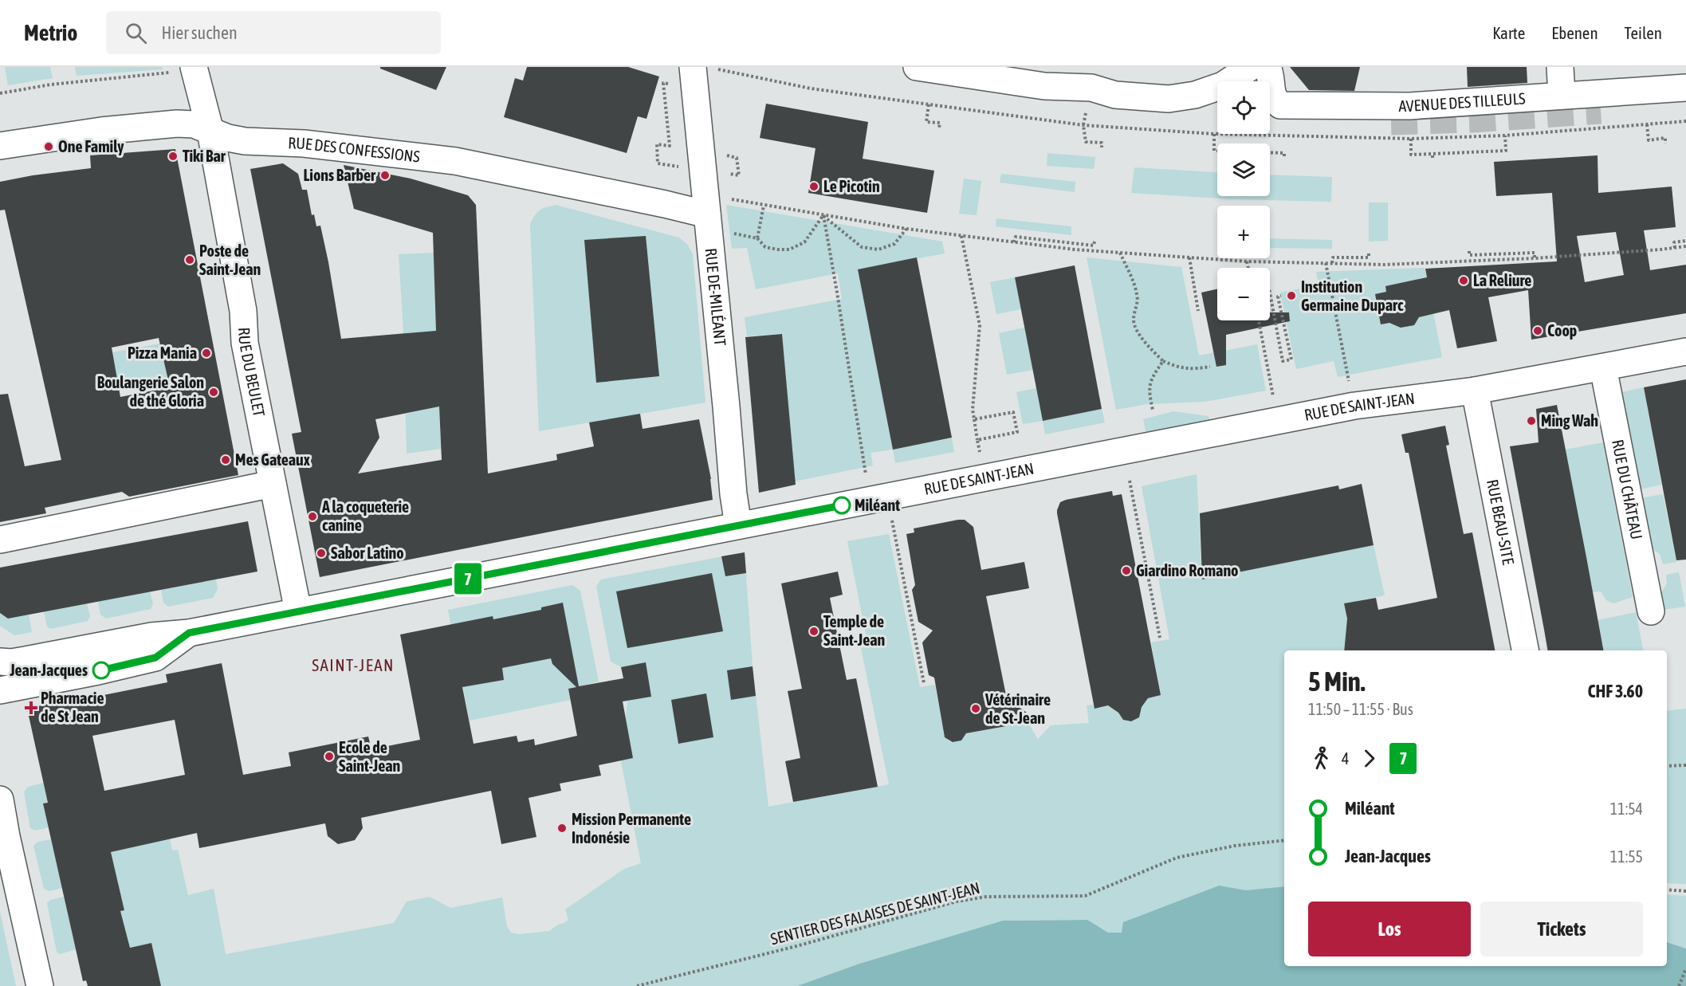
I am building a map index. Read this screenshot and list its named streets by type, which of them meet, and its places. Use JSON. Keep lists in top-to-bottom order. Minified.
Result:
{"streets":{"street":["AVENUE DES TILLEULS","RUE DES CONFESSIONS","RUE DE-MILÉANT","RUE DU BEULET","RUE DE SAINT-JEAN","RUE DU CHÂTEAU","RUE BEAU-SITE"],"path":["SENTIER DES FALAISES DE SAINT-JEAN"]},"crossings":[["RUE DES CONFESSIONS","RUE DE-MILÉANT"],["RUE DES CONFESSIONS","RUE DU BEULET"],["RUE DE-MILÉANT","RUE DE SAINT-JEAN"],["RUE DU BEULET","RUE DE SAINT-JEAN"],["RUE DE SAINT-JEAN","RUE DU CHÂTEAU"],["RUE DE SAINT-JEAN","RUE BEAU-SITE"]],"districts":["SAINT-JEAN"],"places":{"other":["One Family","Tiki Bar","Lions Barber","Le Picotin","Poste de Saint-Jean","La Reliure","Institution Germaine Duparc","Coop","Pizza Mania","Boulangerie Salon de thé Gloria","Ming Wah","Mes Gateaux","Miléant","A la coqueterie canine","Sabor Latino","Giardino Romano","Temple de Saint-Jean","Jean-Jacques","Vétérinaire de St-Jean","Ecole de Saint-Jean","Mission Permanente Indonésie"],"health":["Pharmacie de St Jean"]},"lines":["bus line 7"],"page":{"header":"Metrio","search":"Hier suchen","nav":["Karte","Ebenen","Teilen"],"on_map":"7","map_buttons":["+","−"],"heading":["5 Min.","11:50 – 11:55 · Bus","CHF 3.60"],"legs":["4","7"],"list":[{"name":"Miléant","value":"11:54"},{"name":"Jean-Jacques","value":"11:55"}],"buttons":["Los","Tickets"]}}
